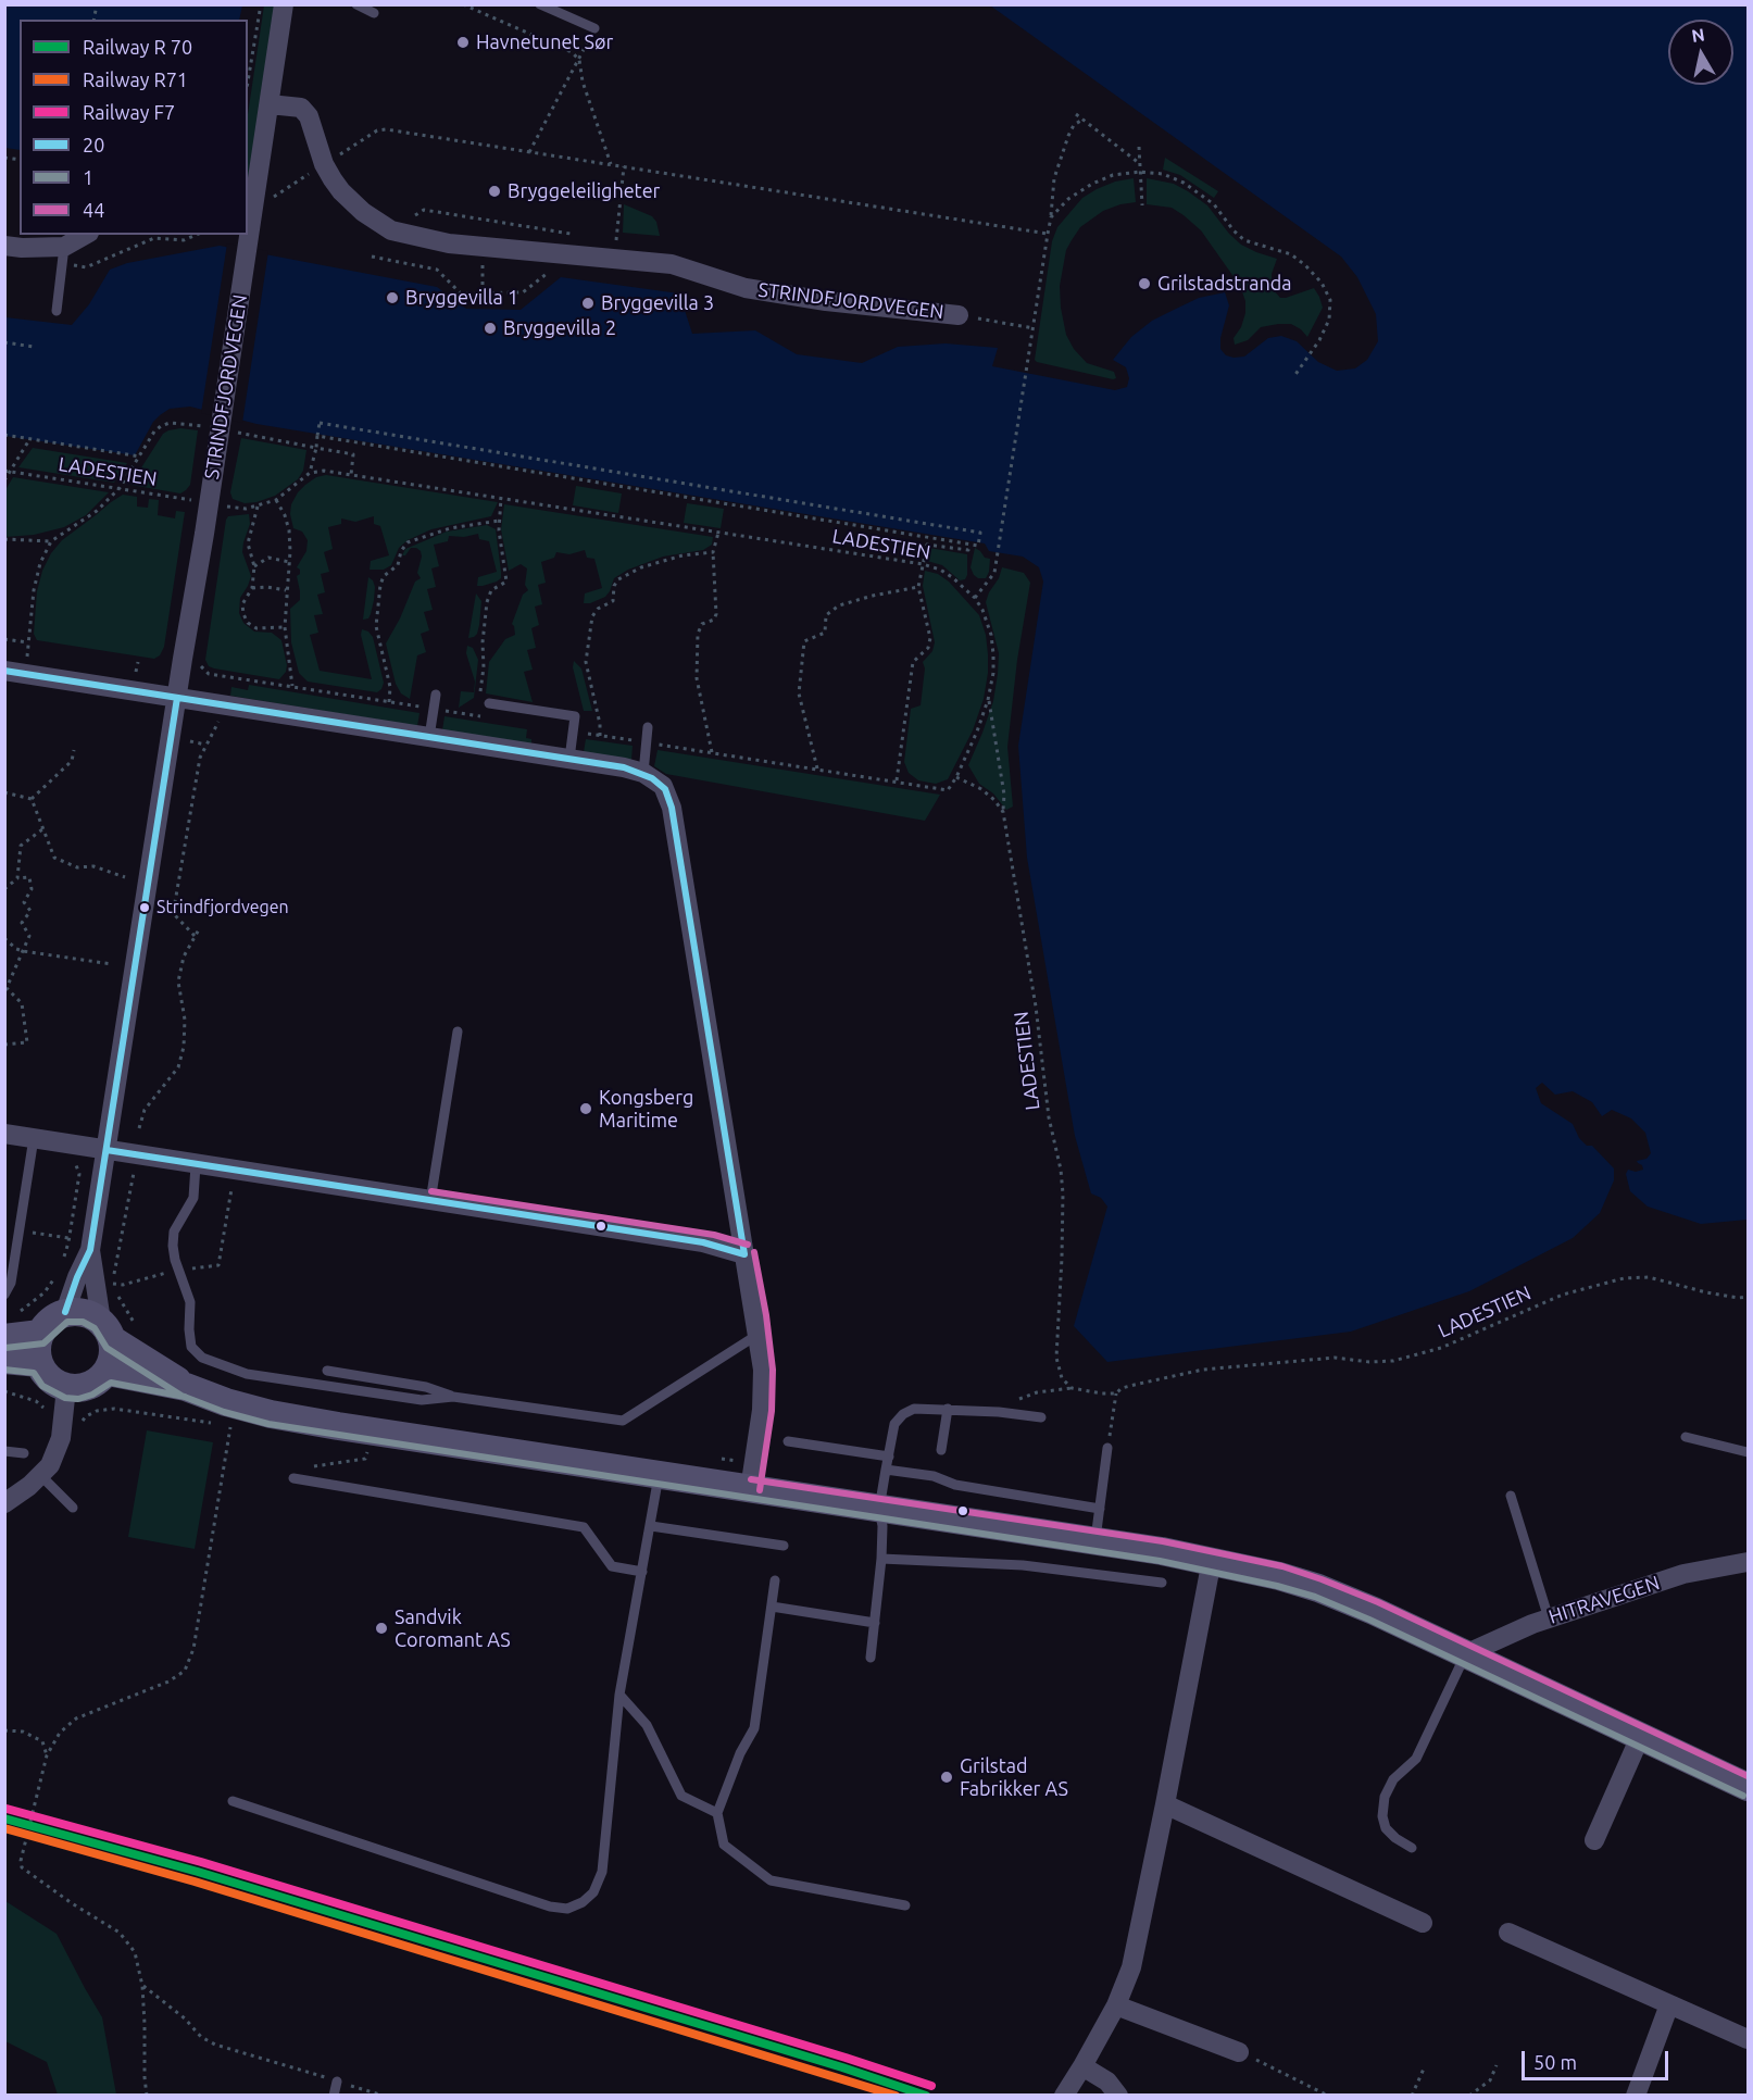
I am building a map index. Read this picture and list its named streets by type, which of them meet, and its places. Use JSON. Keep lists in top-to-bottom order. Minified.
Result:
{"streets":{"street":["STRINDFJORDVEGEN","HITRAVEGEN"],"path":["LADESTIEN"]},"places":["Havnetunet Sør","Bryggeleiligheter","Grilstadstranda","Bryggevilla 1","Bryggevilla 3","Bryggevilla 2","Strindfjordvegen","Kongsberg Maritime","Sandvik Coromant AS","Grilstad Fabrikker AS"],"lines":["transit line 20","transit line 44","transit line 1","rail line F7","rail line R71"],"legend":["Railway R 70","Railway R71","Railway F7","20","1","44"],"scale_bar":"50 m","north":"top"}
